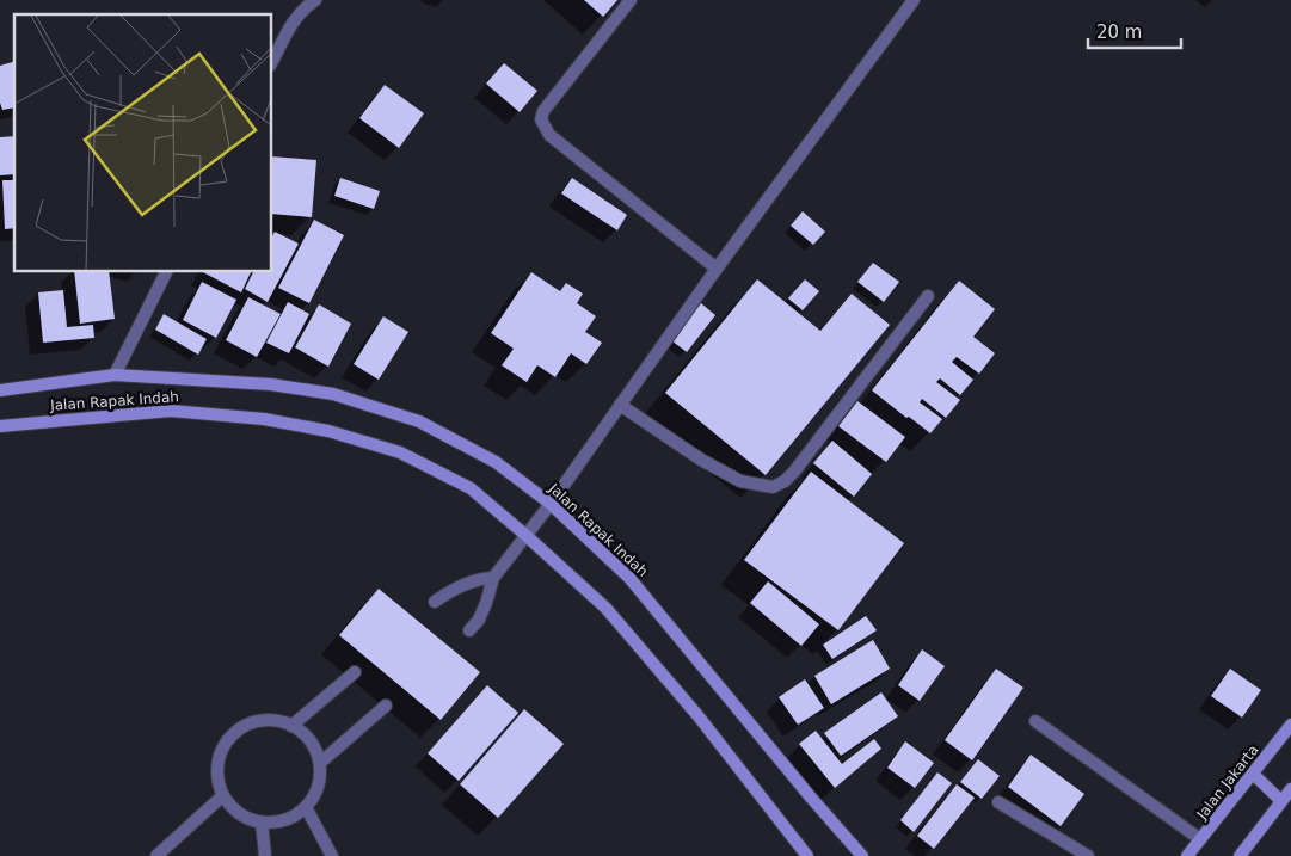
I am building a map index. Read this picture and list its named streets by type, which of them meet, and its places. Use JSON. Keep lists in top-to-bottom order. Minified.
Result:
{"streets":{"main road":["Jalan Rapak Indah","Jalan Jakarta"]},"scale_bar":"20 m"}
